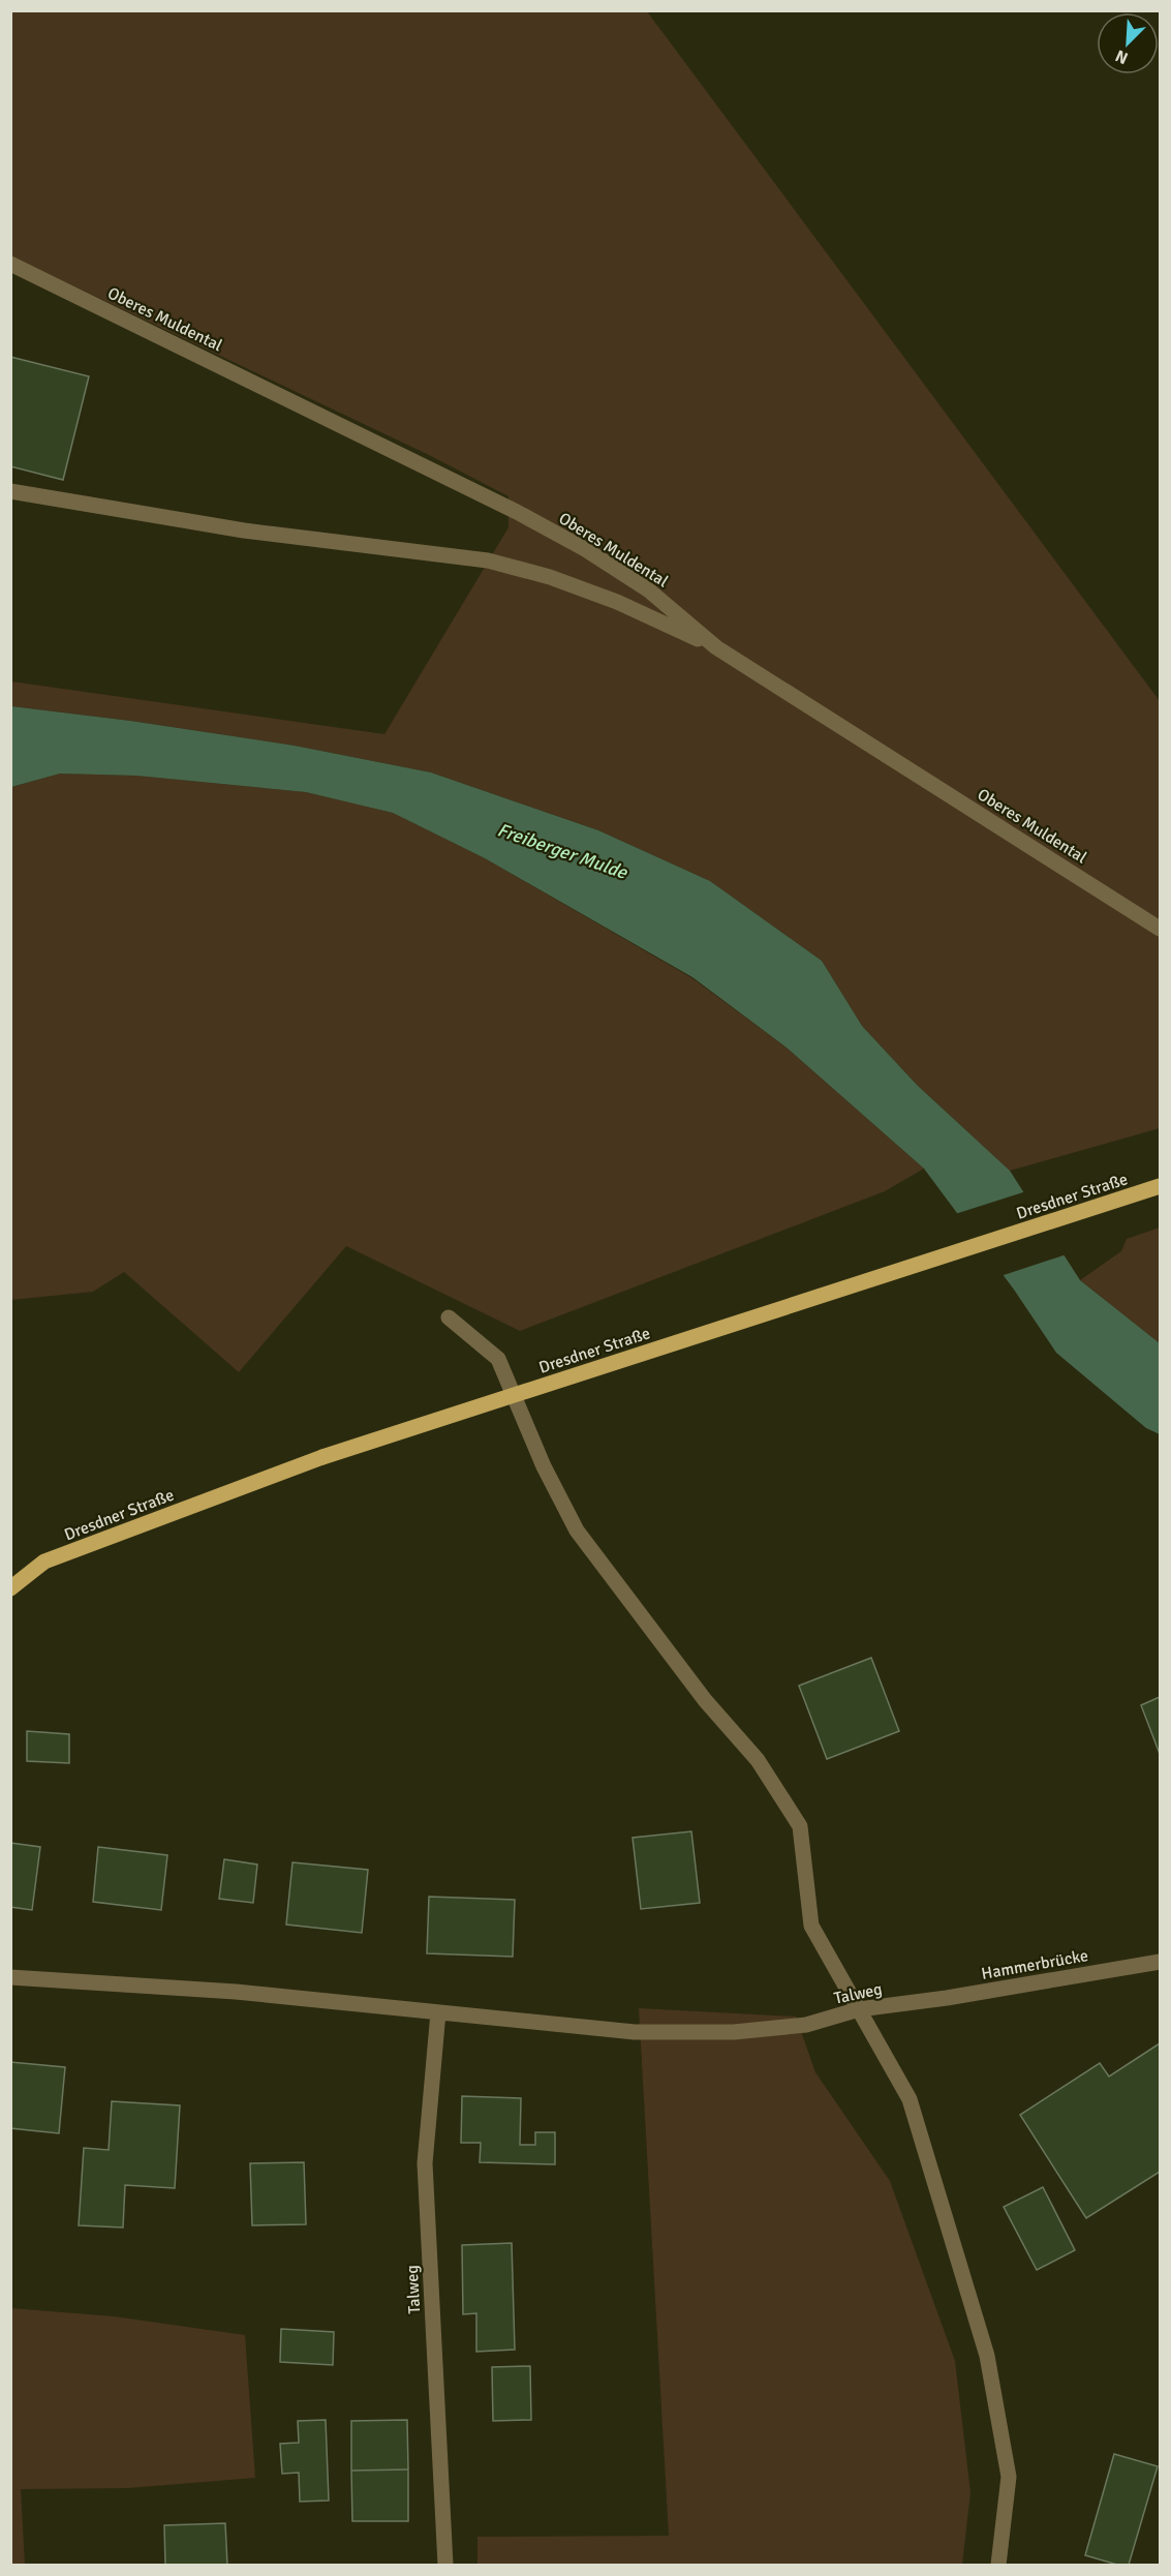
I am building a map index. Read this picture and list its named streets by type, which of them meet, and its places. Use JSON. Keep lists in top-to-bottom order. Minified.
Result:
{"streets":{"main road":["Dresdner Straße"],"street":["Oberes Muldental","Hammerbrücke","Talweg"]},"crossings":[["Hammerbrücke","Talweg"]],"water":["Freiberger Mulde"],"north":"bottom left"}
